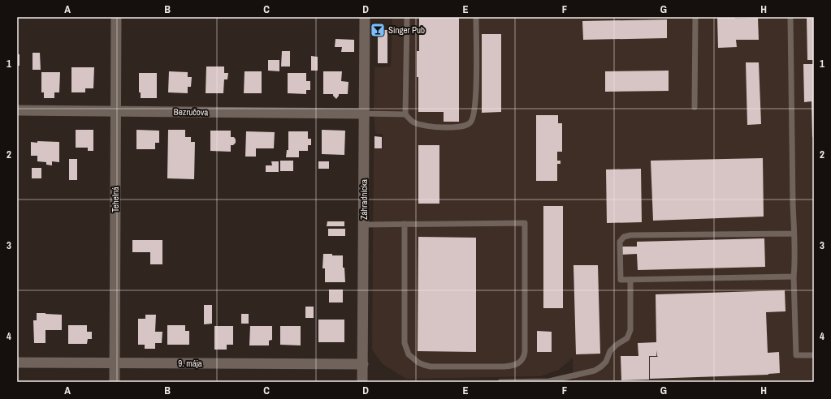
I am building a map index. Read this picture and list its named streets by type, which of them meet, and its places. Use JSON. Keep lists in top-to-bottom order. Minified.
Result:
{"streets":{"street":["Bezručova","Tehelná","Záhradnícka","9. mája"]},"crossings":[["Bezručova","Tehelná"],["Bezručova","Záhradnícka"],["Tehelná","9. mája"],["Záhradnícka","9. mája"]],"places":{"bar":["Singer Pub"]},"grid":{"columns":["A","B","C","D","E","F","G","H"],"rows":["1","2","3","4"]}}
